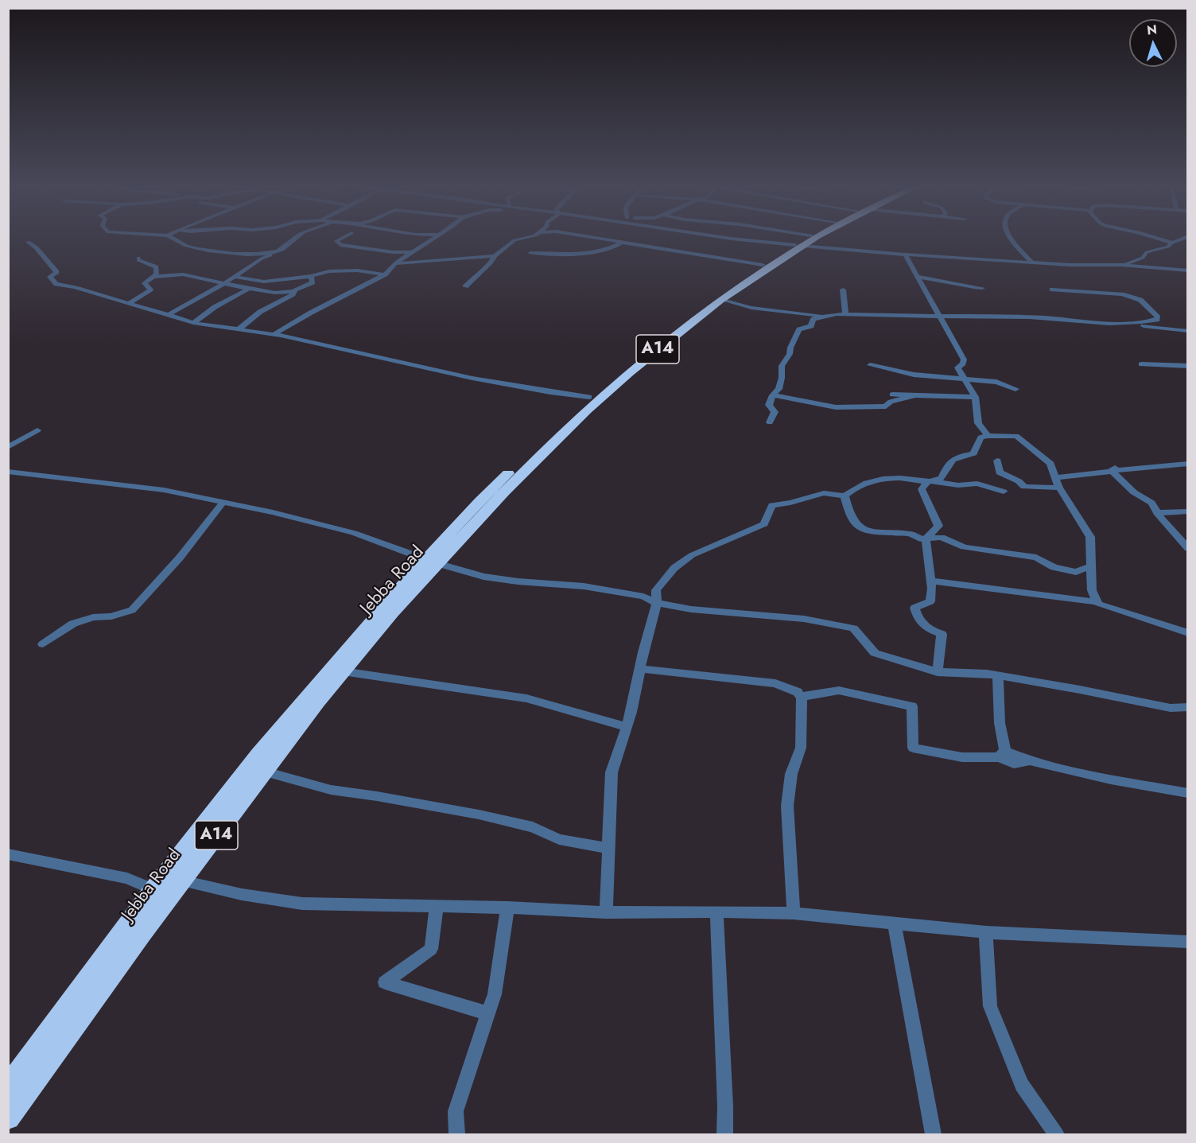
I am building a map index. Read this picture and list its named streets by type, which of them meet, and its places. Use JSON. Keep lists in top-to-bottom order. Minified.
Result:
{"streets":{"highway":["A14","Jebba Road"]},"north":"top"}
